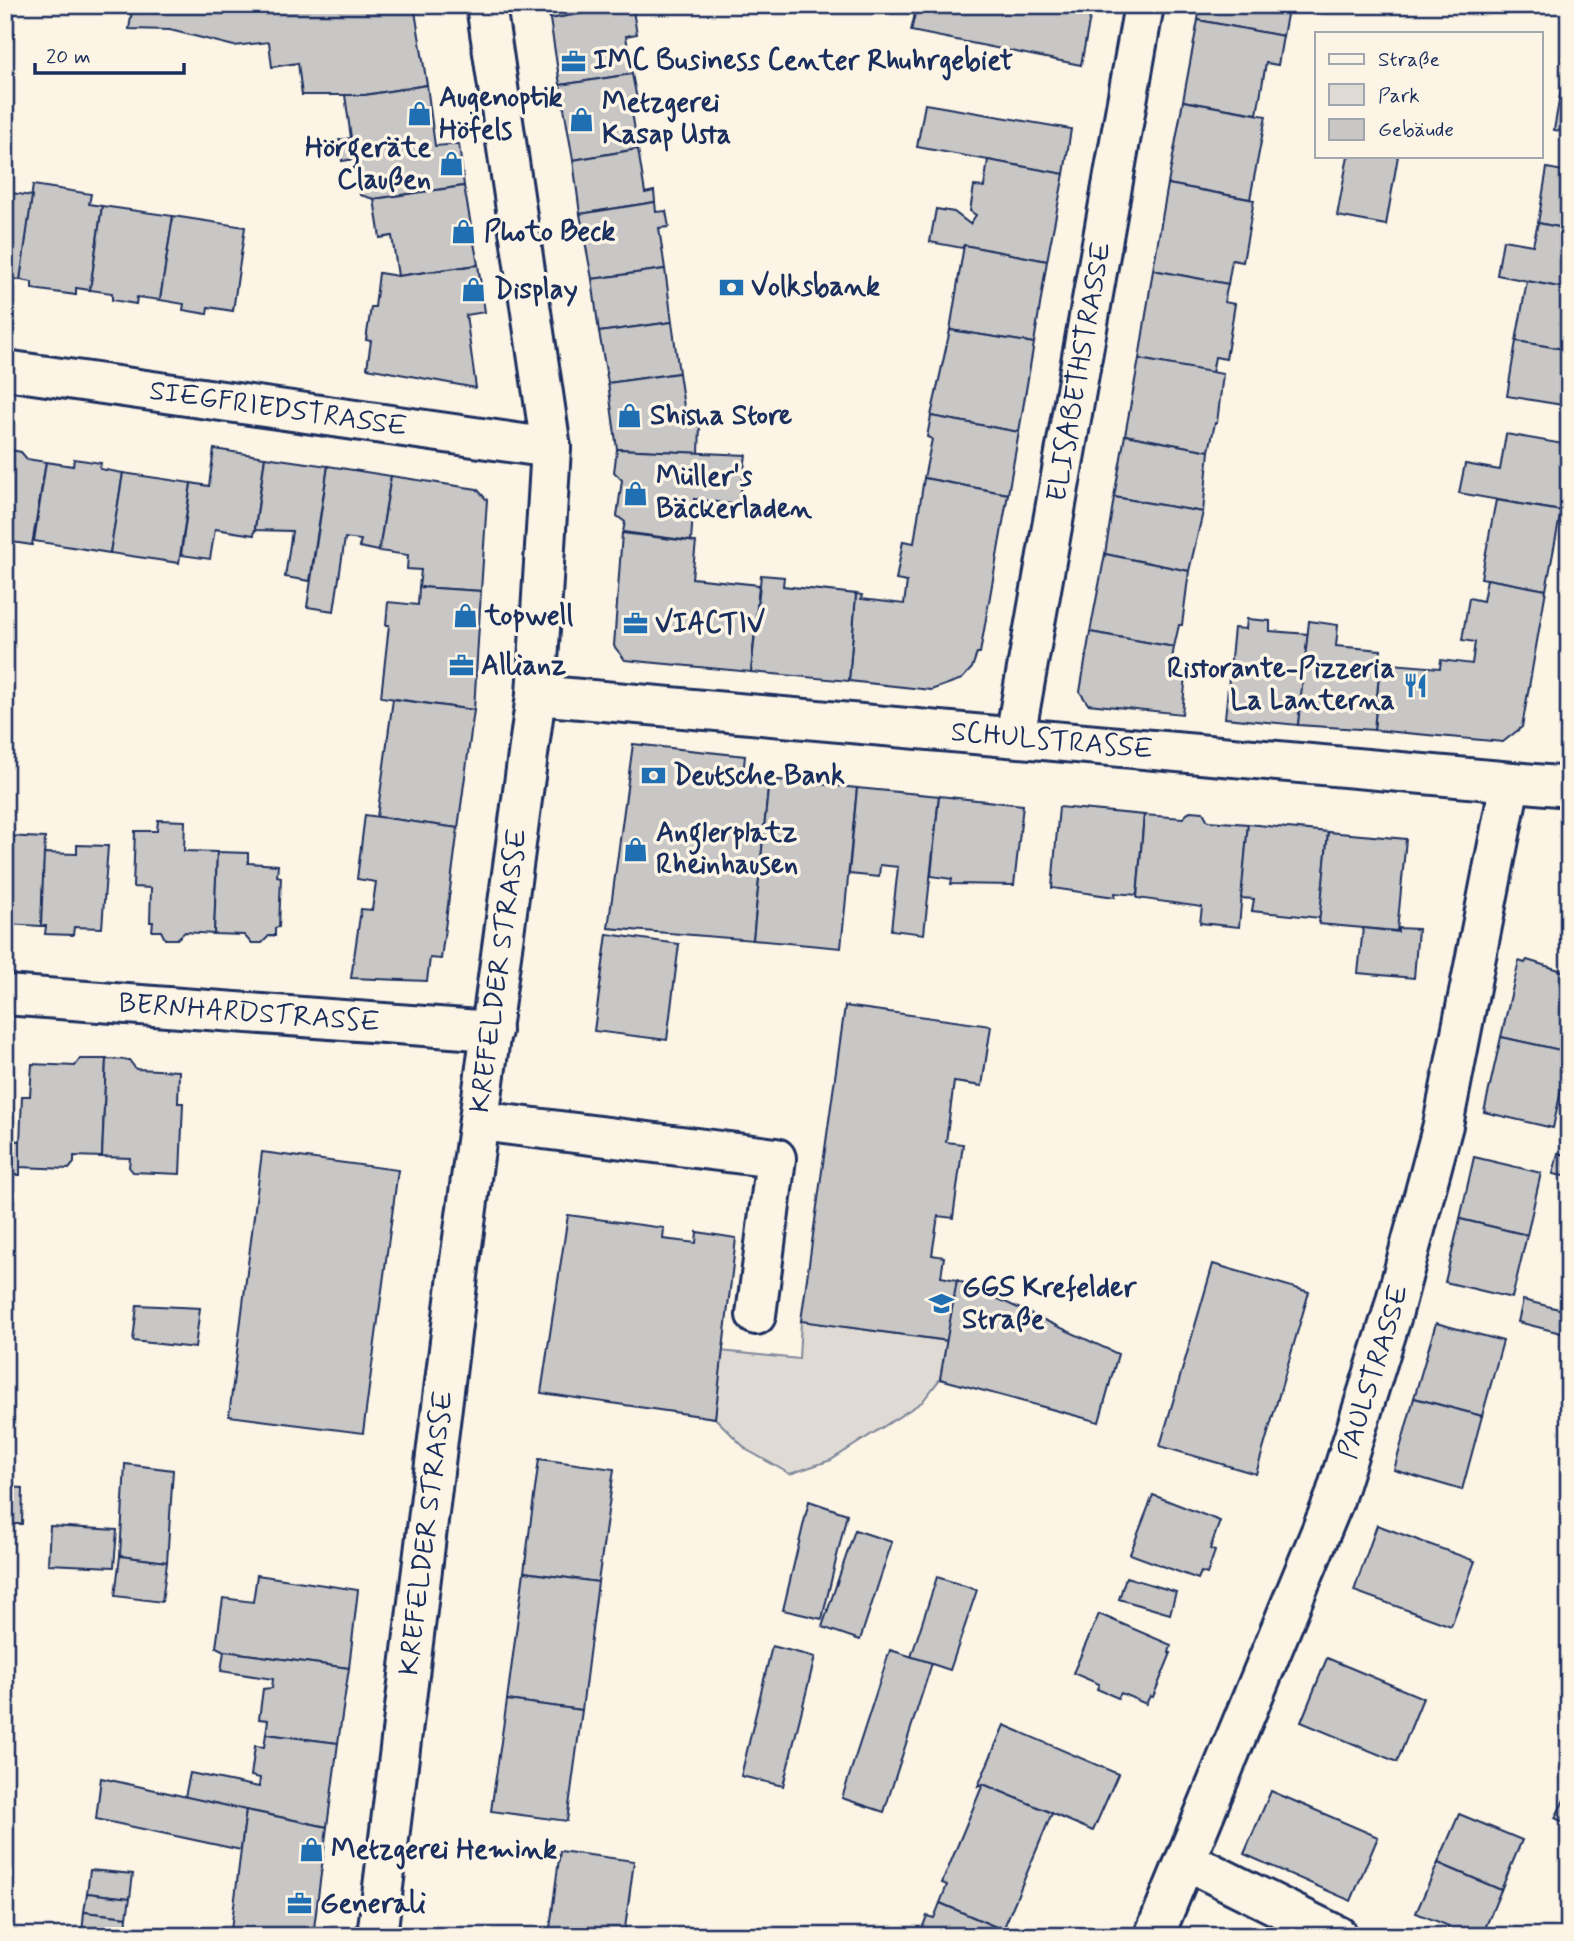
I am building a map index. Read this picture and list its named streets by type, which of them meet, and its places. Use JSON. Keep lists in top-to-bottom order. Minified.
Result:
{"streets":{"street":["ELISABETHSTRASSE","SIEGFRIEDSTRASSE","SCHULSTRASSE","KREFELDER STRASSE","BERNHARDSTRASSE","PAULSTRASSE"]},"crossings":[["ELISABETHSTRASSE","SCHULSTRASSE"],["SIEGFRIEDSTRASSE","KREFELDER STRASSE"],["SCHULSTRASSE","KREFELDER STRASSE"],["SCHULSTRASSE","PAULSTRASSE"],["KREFELDER STRASSE","BERNHARDSTRASSE"]],"places":{"office":["IMC Business Center Rhuhrgebiet","VIACTIV","Allianz","Generali"],"shop":["Augenoptik Höfels","Metzgerei Kasap Usta","Hörgeräte Claußen","Photo Beck","Display","Shisha Store","Müller's Bäckerladen","topwell","Anglerplatz Rheinhausen","Metzgerei Hemink"],"bank":["Volksbank","Deutsche Bank"],"restaurant":["Ristorante-Pizzeria La Lanterna"],"school or university":["GGS Krefelder Straße"]},"legend":["Straße","Park","Gebäude"],"scale_bar":"20 m"}
